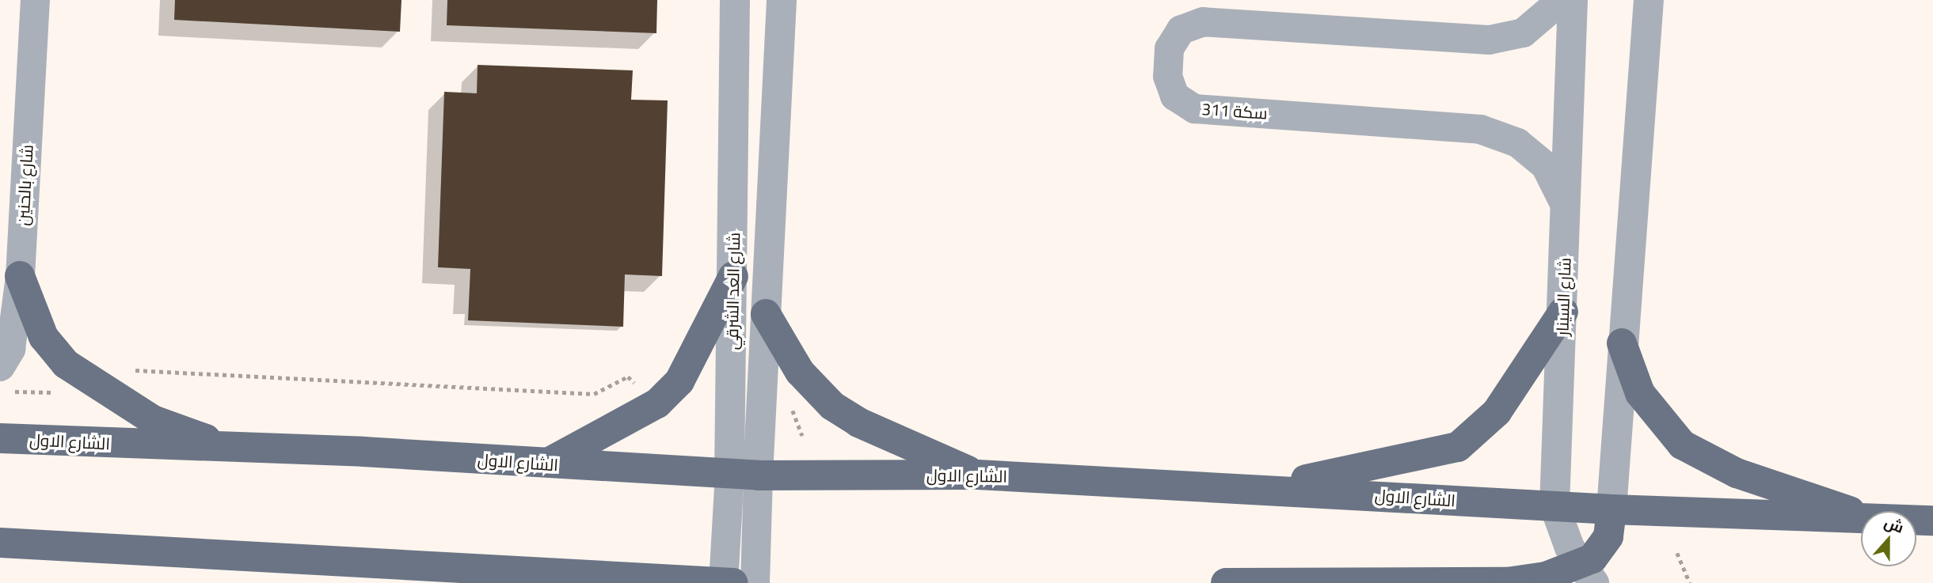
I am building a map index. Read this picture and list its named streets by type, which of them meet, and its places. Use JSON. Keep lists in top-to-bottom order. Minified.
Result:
{"streets":{"main road":["الشارع الاول"],"street":["سكة 311","شارع بالحنين","شارع العد الشرقي","شارع السينار"]},"crossings":[["سكة 311","شارع السينار"],["شارع العد الشرقي","الشارع الاول"],["شارع السينار","الشارع الاول"]],"north":"top"}
